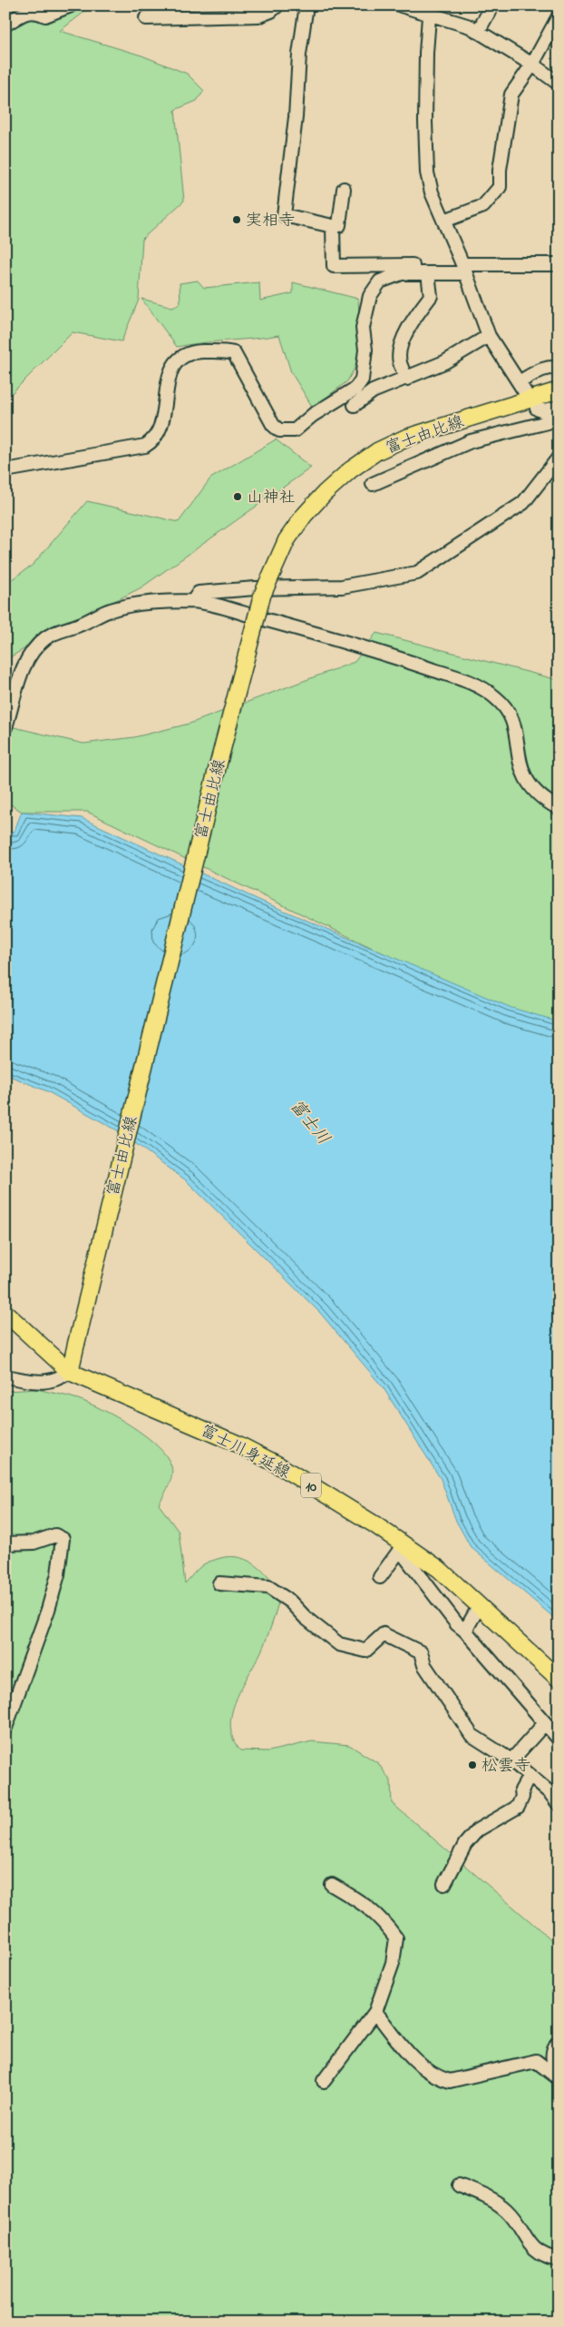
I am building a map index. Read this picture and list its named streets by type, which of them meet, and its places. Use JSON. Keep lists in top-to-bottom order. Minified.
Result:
{"streets":{"main road":["富士由比線","富士川身延線","10"]},"crossings":[["富士由比線","富士川身延線"]],"water":["富士川"],"places":["実相寺","山神社","松雲寺"]}
